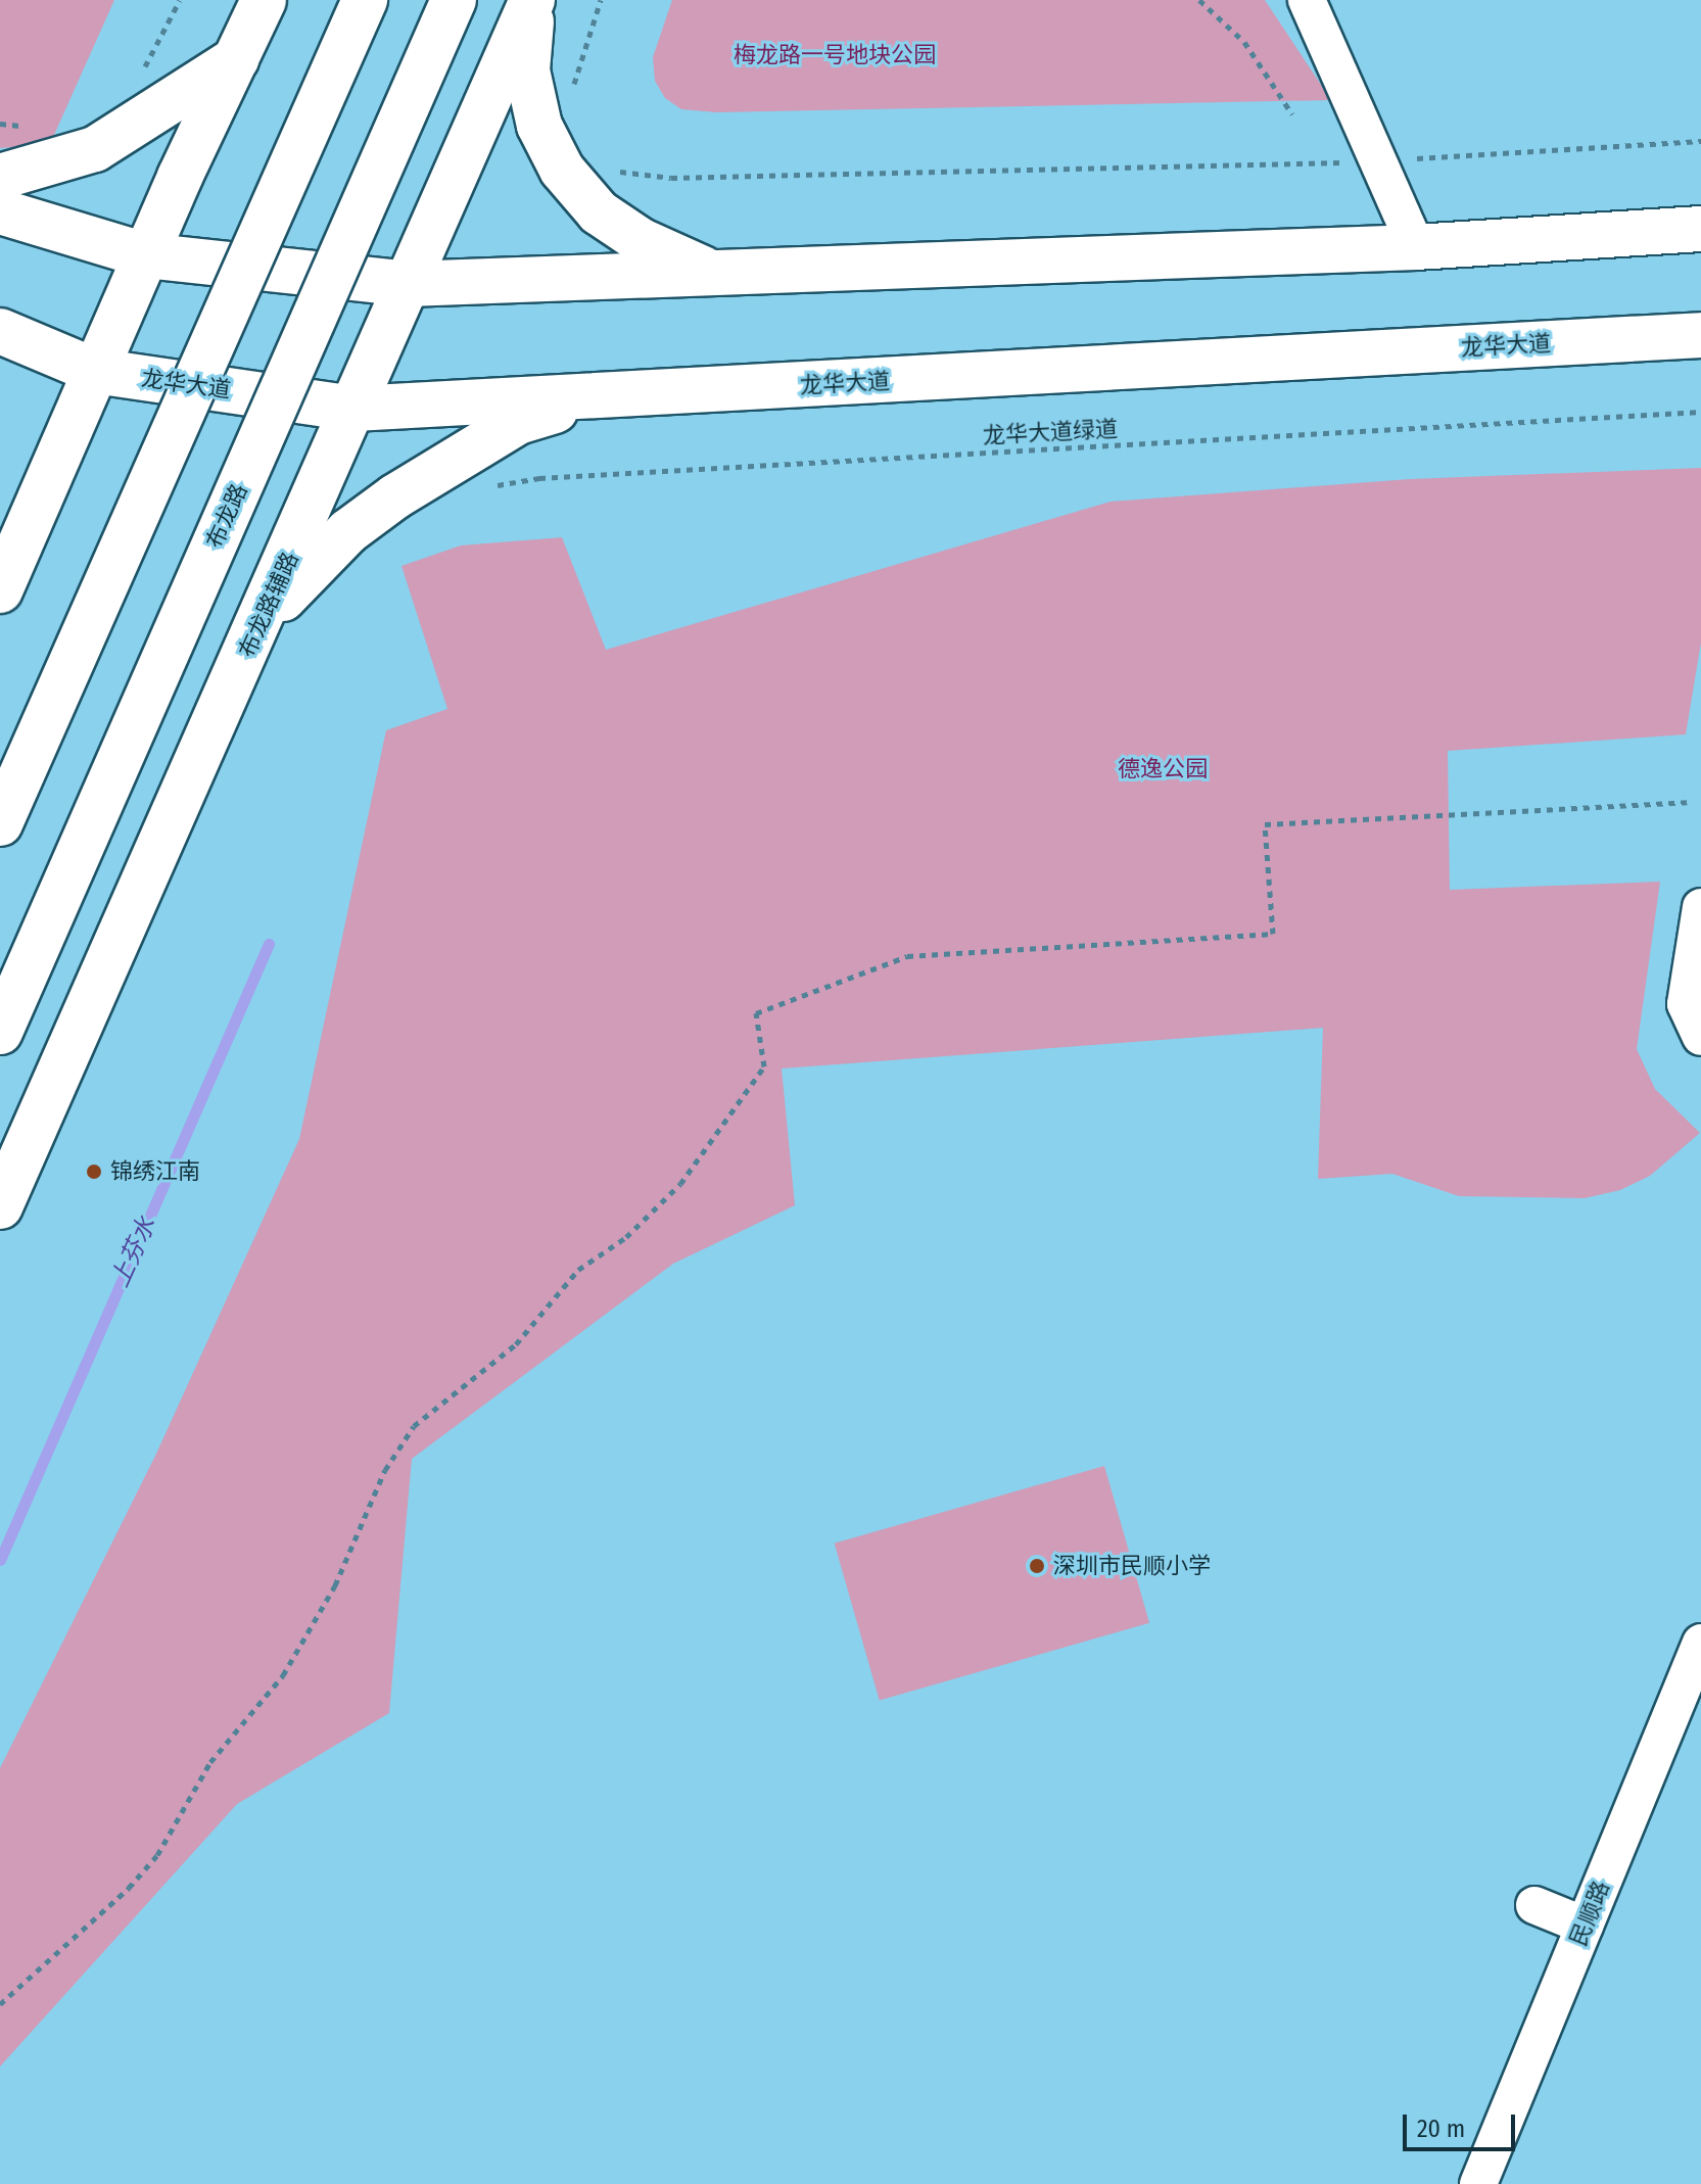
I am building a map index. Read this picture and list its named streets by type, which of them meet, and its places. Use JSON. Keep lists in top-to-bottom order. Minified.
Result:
{"streets":{"main road":["龙华大道","布龙路","布龙路辅路"],"street":["民顺路"],"path":["龙华大道绿道"]},"crossings":[["龙华大道","布龙路辅路"]],"water":["上芬水"],"parks":["梅龙路一号地块公园","德逸公园"],"places":["锦绣江南","深圳市民顺小学"],"scale_bar":"20 m"}
